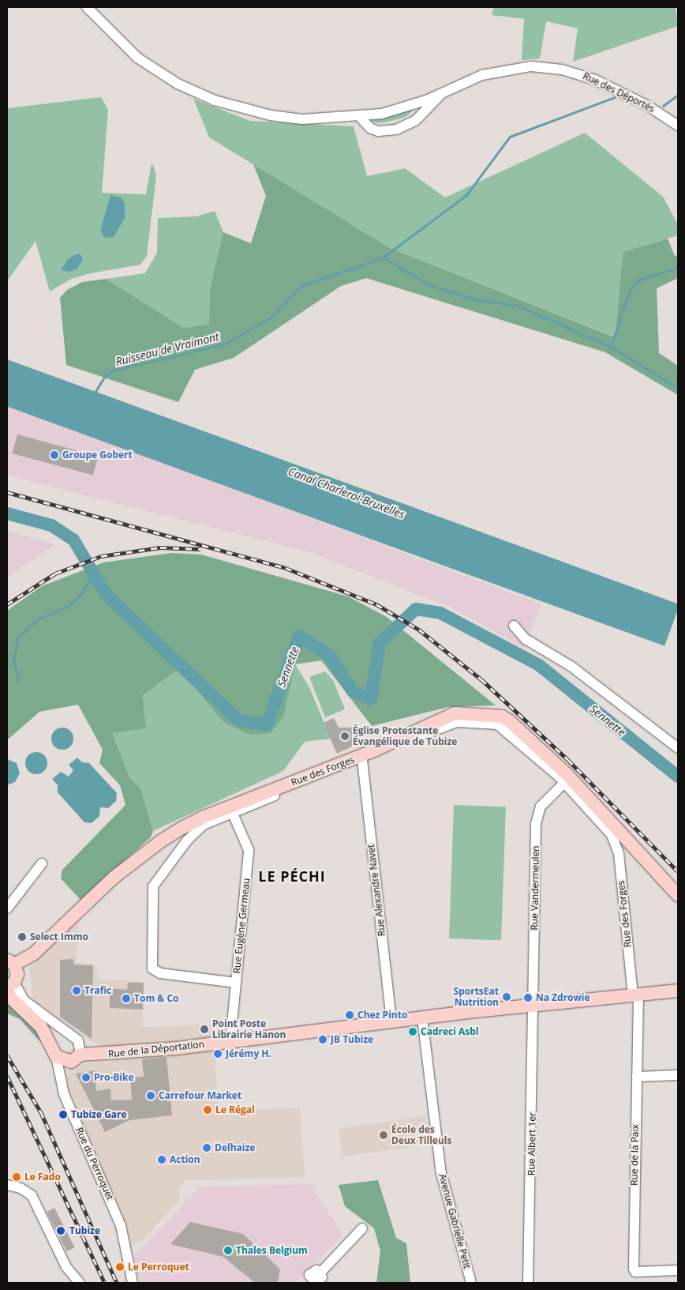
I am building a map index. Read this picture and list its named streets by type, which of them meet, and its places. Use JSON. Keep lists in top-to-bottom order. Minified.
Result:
{"streets":{"main road":["Rue des Forges","Rue de la Déportation"],"street":["Rue des Déportés","Rue Vandermeulen","Rue Alexandre Navet","Rue Eugène Germeau","Rue Albert 1er","Rue de la Paix","Rue du Perroquet","Avenue Gabrielle Petit"]},"crossings":[["Rue des Forges","Rue Vandermeulen"],["Rue des Forges","Rue Alexandre Navet"],["Rue des Forges","Rue Eugène Germeau"],["Rue des Forges","Rue de la Déportation"],["Rue des Forges","Rue de la Paix"],["Rue Vandermeulen","Rue de la Déportation"],["Rue Vandermeulen","Rue Albert 1er"],["Rue Alexandre Navet","Rue de la Déportation"],["Rue Eugène Germeau","Rue de la Déportation"],["Rue de la Déportation","Rue Albert 1er"],["Rue de la Déportation","Rue de la Paix"],["Rue de la Déportation","Rue du Perroquet"],["Rue de la Déportation","Avenue Gabrielle Petit"]],"districts":["LE PÉCHI"],"water":["Ruisseau de Vraimont","Canal Charleroi-Bruxelles","Sennette"],"places":["Groupe Gobert","Église Protestante Évangélique de Tubize","Select Immo","Trafic","SportsEat Nutrition","Na Zdrowie","Tom & Co","Chez Pinto","Point Poste Librairie Hanon","Cadreci Asbl","JB Tubize","Jérémy H.","Pro-Bike","Carrefour Market","Le Régal","Tubize Gare","École des Deux Tilleuls","Delhaize","Action","Le Fado","Tubize","Thales Belgium","Le Perroquet"]}
